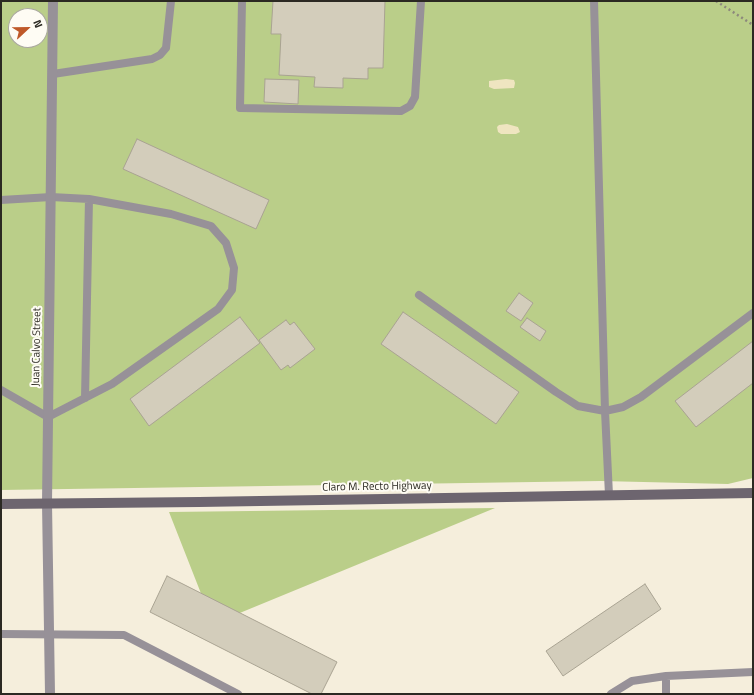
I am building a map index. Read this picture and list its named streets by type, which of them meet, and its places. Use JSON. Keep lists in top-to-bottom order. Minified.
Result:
{"streets":{"main road":["Claro M. Recto Highway"],"street":["Juan Calvo Street"]},"crossings":[["Juan Calvo Street","Claro M. Recto Highway"]],"north":"right"}
